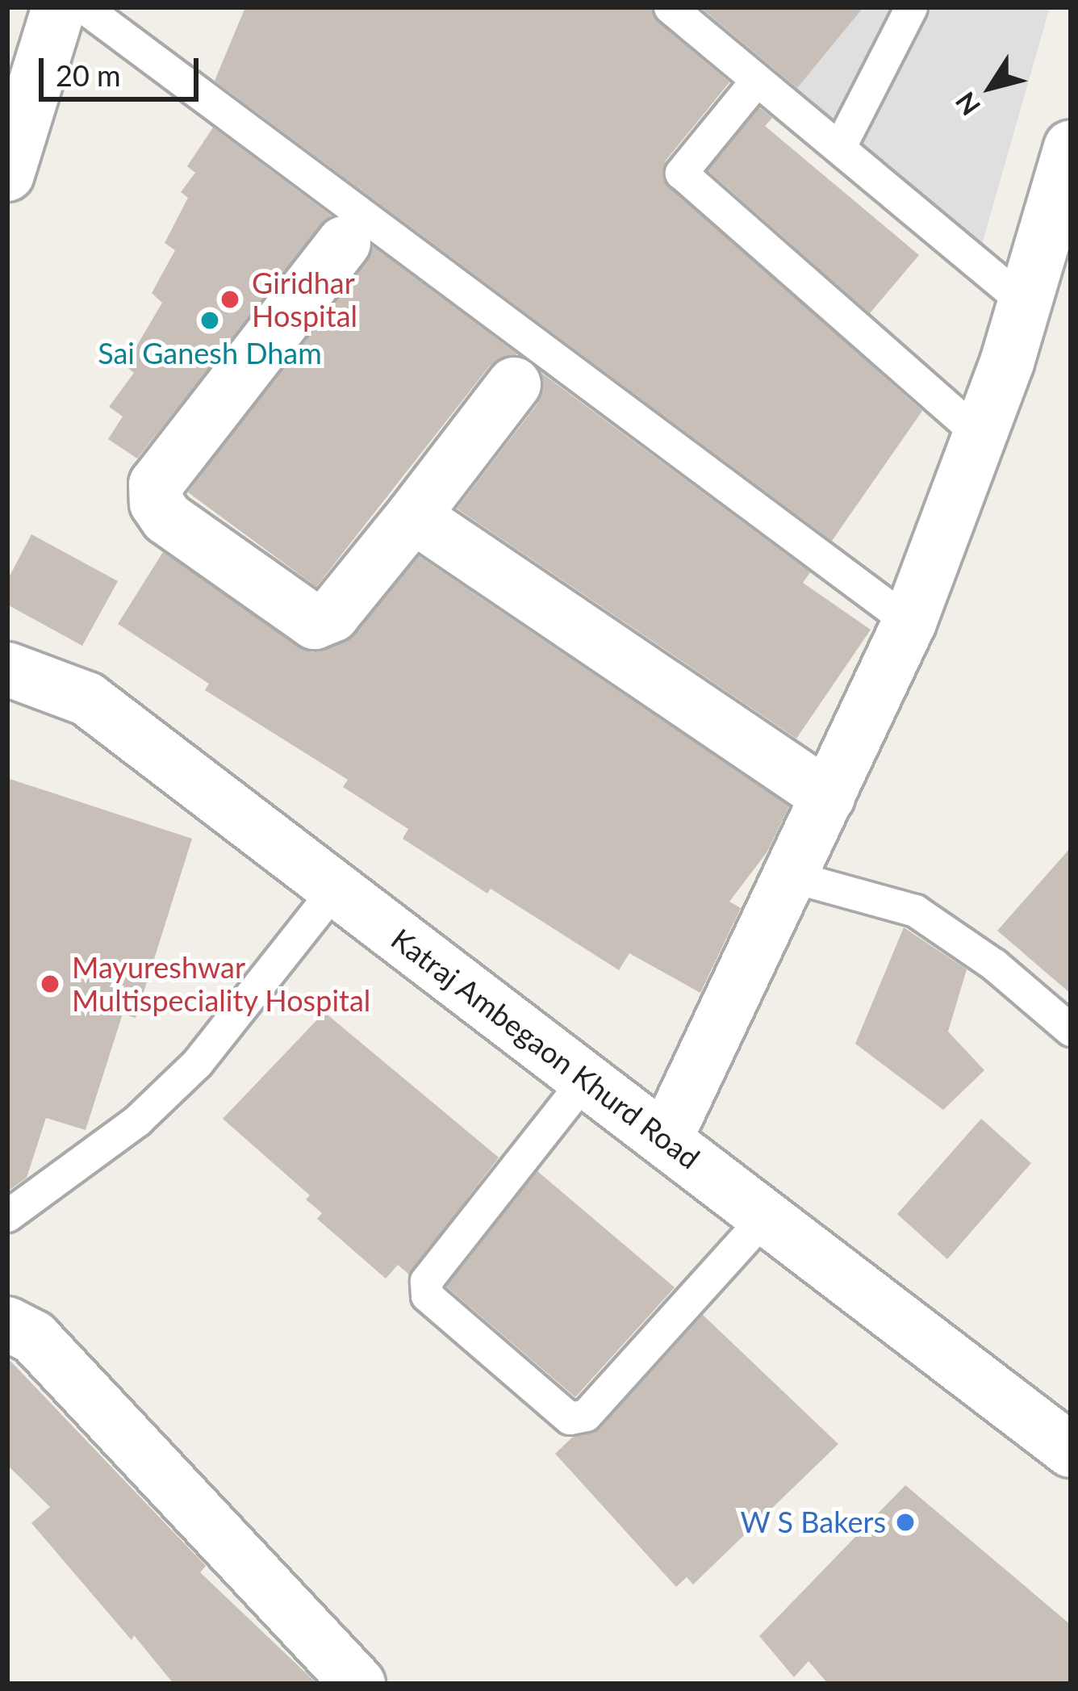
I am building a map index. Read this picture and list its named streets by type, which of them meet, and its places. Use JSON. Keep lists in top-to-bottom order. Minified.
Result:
{"streets":{"street":["Katraj Ambegaon Khurd Road"]},"places":["Giridhar Hospital","Sai Ganesh Dham","Mayureshwar Multispeciality Hospital","W S Bakers"],"scale_bar":"20 m","north":"bottom left"}
